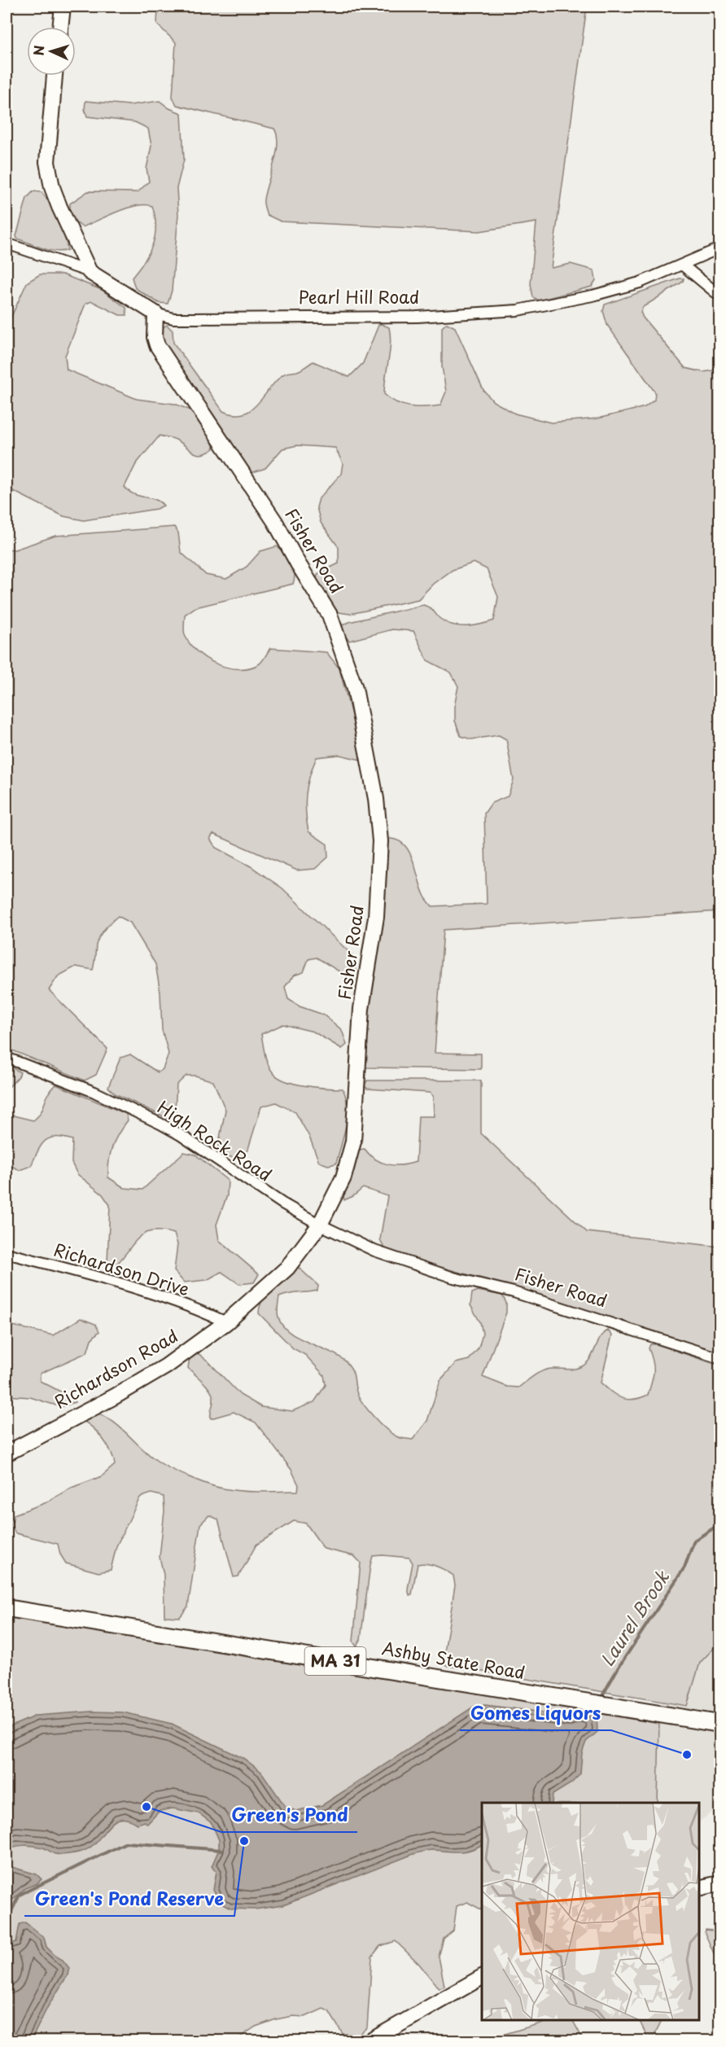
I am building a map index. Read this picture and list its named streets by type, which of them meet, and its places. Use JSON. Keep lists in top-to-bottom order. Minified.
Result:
{"streets":{"main road":["MA 31","Ashby State Road"],"street":["Pearl Hill Road","Fisher Road","High Rock Road","Richardson Drive","Richardson Road"]},"crossings":[["Pearl Hill Road","Fisher Road"],["Fisher Road","High Rock Road"],["Fisher Road","Richardson Road"],["High Rock Road","Richardson Road"],["Richardson Drive","Richardson Road"]],"water":["Laurel Brook"],"places":["Gomes Liquors","Green's Pond","Green's Pond Reserve"],"north":"left"}
